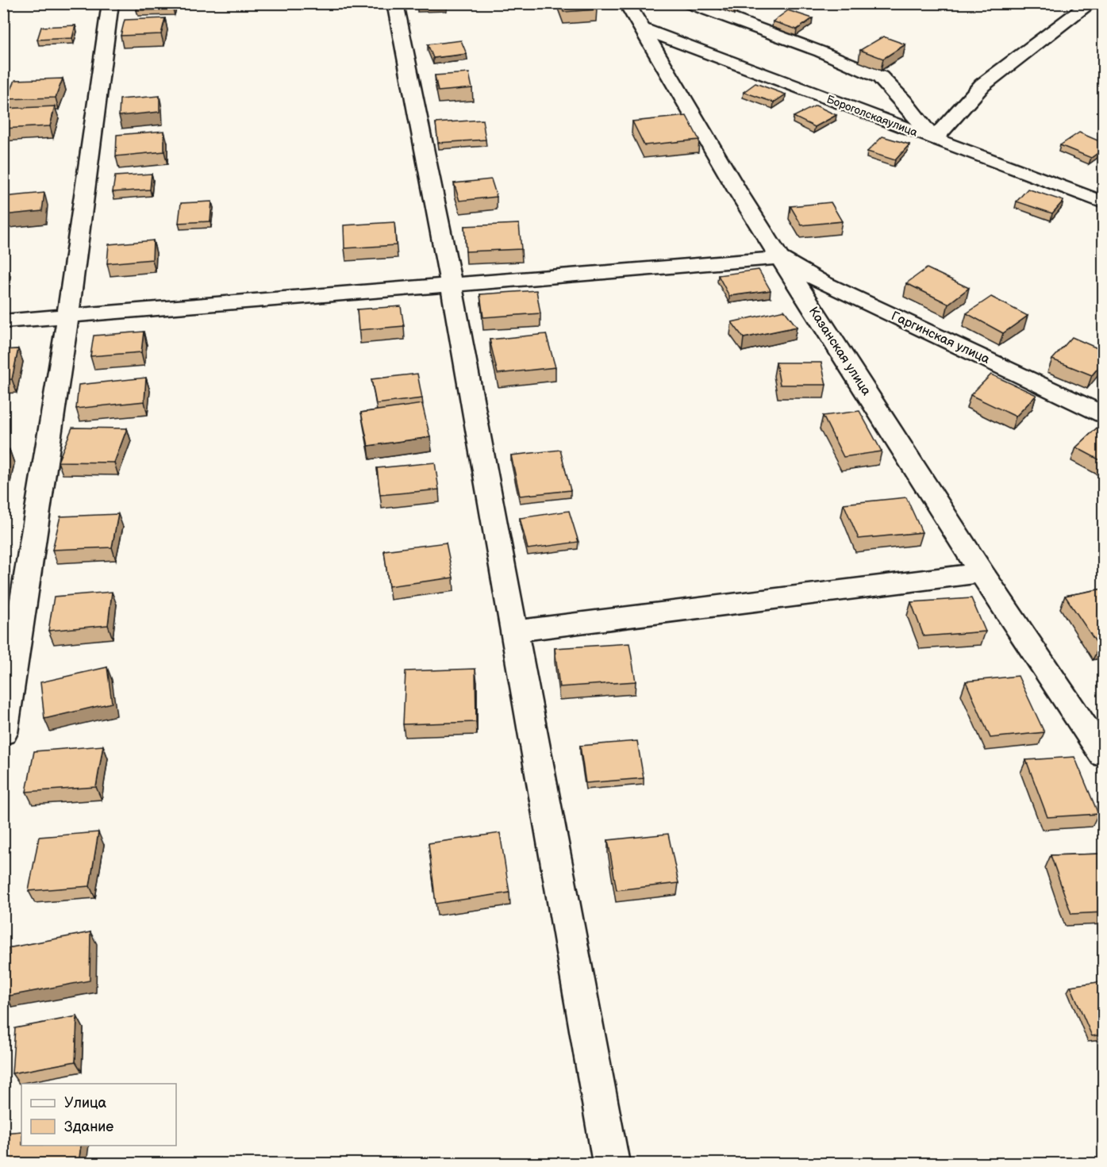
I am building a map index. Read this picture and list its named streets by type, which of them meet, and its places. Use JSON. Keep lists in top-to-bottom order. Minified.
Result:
{"streets":{"street":["Бороголскаяулица","Гаргинская улица","Казанская улица"]},"crossings":[["Бороголскаяулица","Казанская улица"],["Гаргинская улица","Казанская улица"]],"legend":["Улица","Здание"]}
